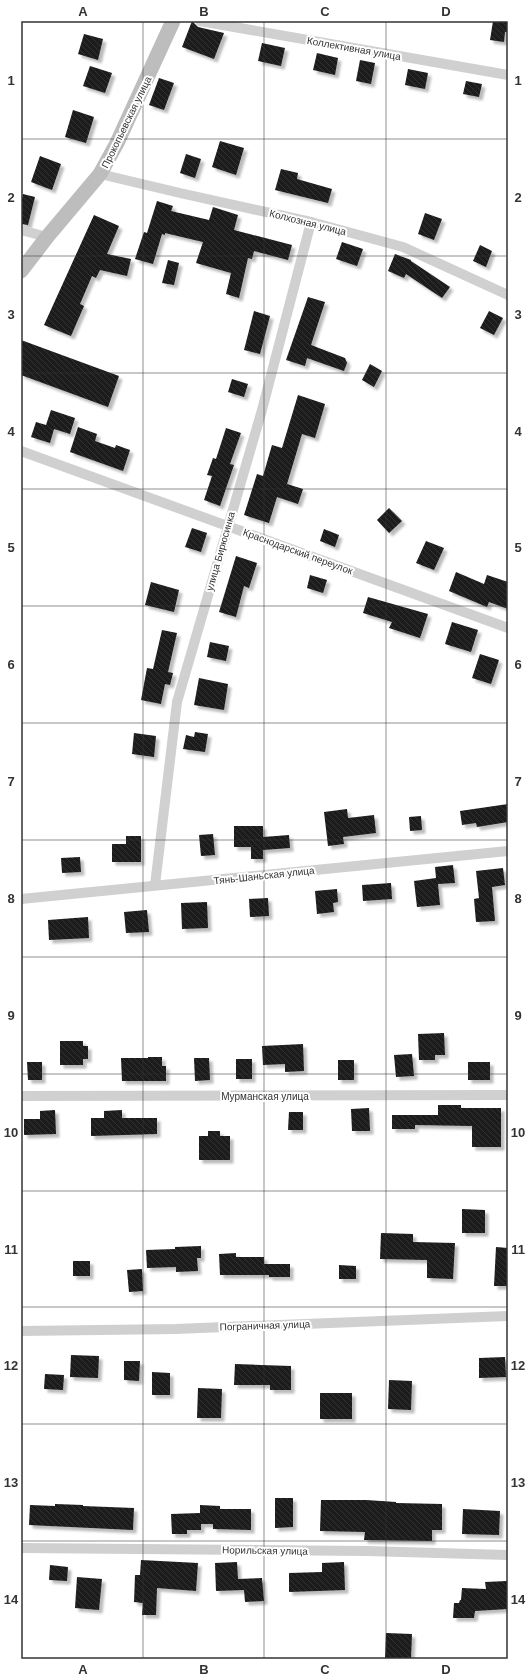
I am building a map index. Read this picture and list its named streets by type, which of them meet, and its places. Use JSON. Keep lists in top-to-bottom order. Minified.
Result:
{"streets":{"main road":["Прокопьевская улица"],"street":["Коллективная улица","Колхозная улица","улица Бирюсинка","Краснодарский переулок","Тянь-Шаньская улица","Мурманская улица","Пограничная улица","Норильская улица"]},"crossings":[["Прокопьевская улица","Колхозная улица"],["Колхозная улица","улица Бирюсинка"],["улица Бирюсинка","Краснодарский переулок"],["улица Бирюсинка","Тянь-Шаньская улица"]],"grid":{"columns":["A","B","C","D"],"rows":["1","2","3","4","5","6","7","8","9","10","11","12","13","14"]}}
